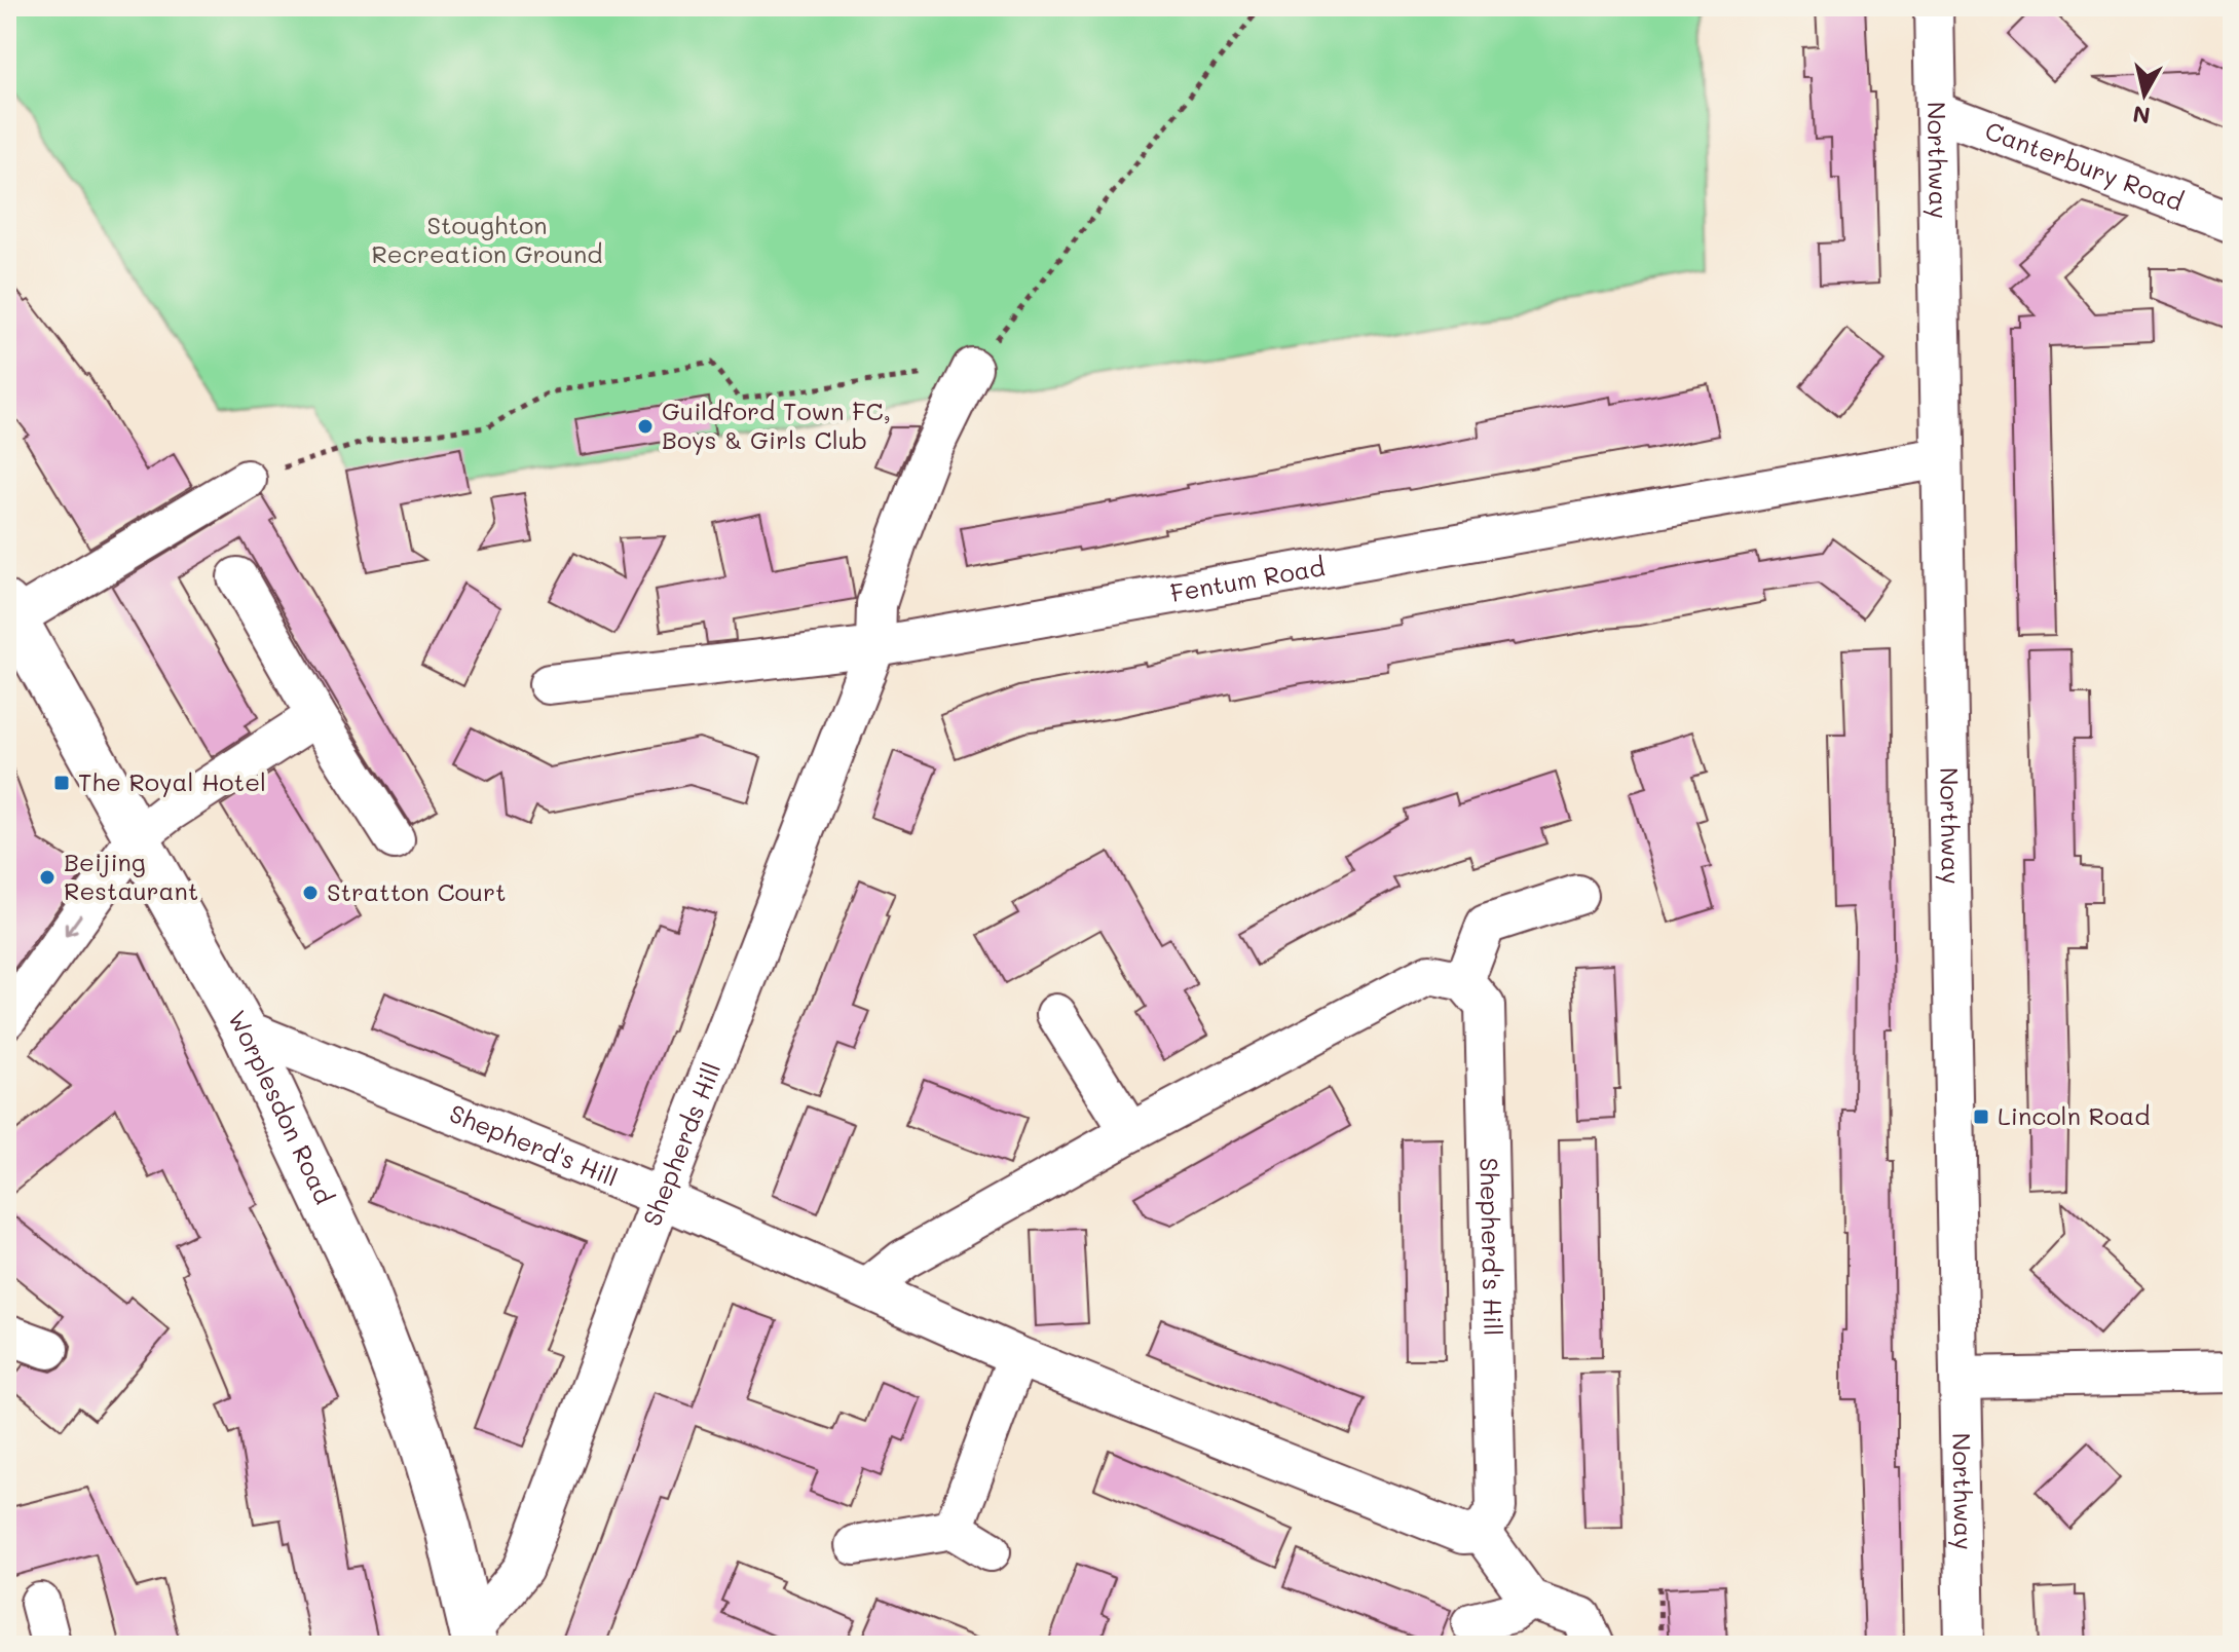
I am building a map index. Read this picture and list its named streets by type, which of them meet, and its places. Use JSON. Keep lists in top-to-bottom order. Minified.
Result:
{"streets":{"main road":["Worplesdon Road"],"street":["Northway","Canterbury Road","Fentum Road","Shepherds Hill","Shepherd's Hill"]},"crossings":[["Northway","Canterbury Road"],["Northway","Fentum Road"],["Fentum Road","Shepherds Hill"],["Worplesdon Road","Shepherds Hill"],["Worplesdon Road","Shepherd's Hill"],["Shepherds Hill","Shepherd's Hill"]],"parks":["Stoughton Recreation Ground"],"places":{"other":["Guildford Town FC, Boys & Girls Club","Beijing Restaurant","Stratton Court"],"transit":["The Royal Hotel","Lincoln Road"]},"north":"bottom"}
